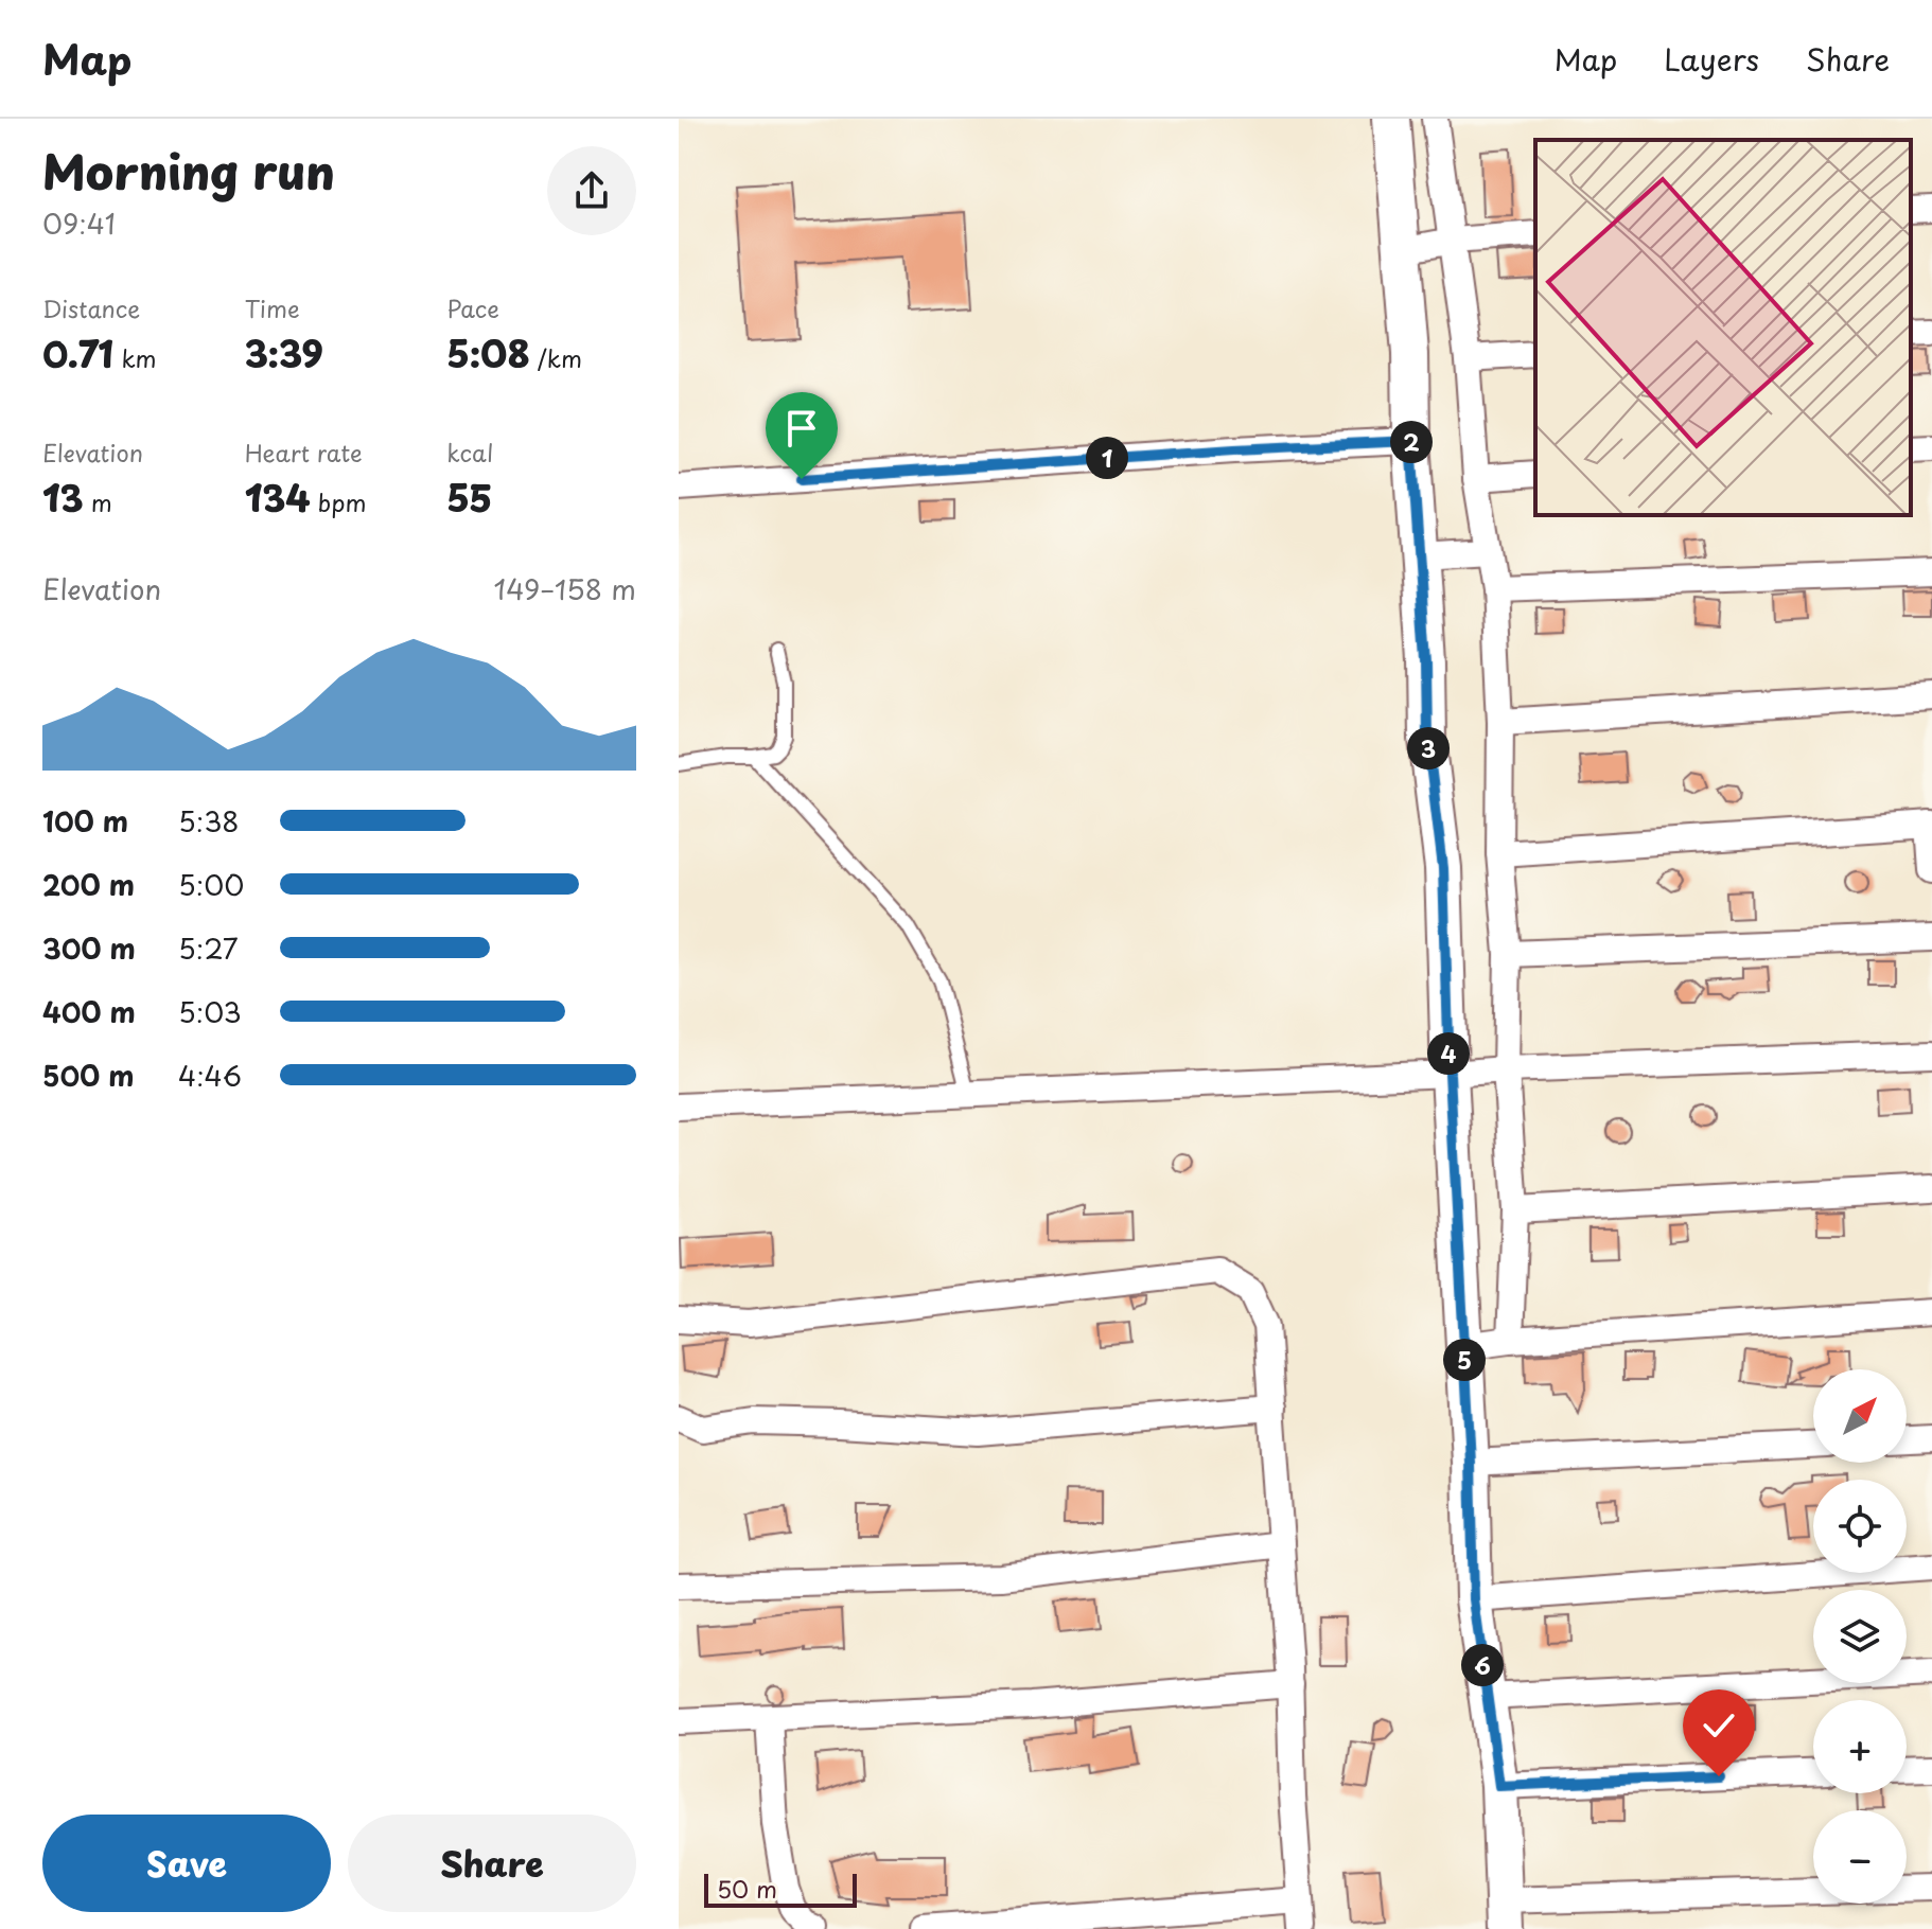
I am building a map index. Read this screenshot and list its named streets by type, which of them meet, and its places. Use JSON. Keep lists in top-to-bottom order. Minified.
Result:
{"scale_bar":"50 m","north":"top right","page":{"header":"Map","nav":["Map","Layers","Share"],"heading":["Morning run","09:41"],"stats":[["Distance","0.71 km"],["Time","3:39"],["Pace","5:08 /km"],["Elevation","13 m"],["Heart rate","134 bpm"],["kcal","55"]],"pins":["2","1","3","4","5","6"],"chart":["Elevation","149–158 m"],"list":[{"name":"100 m","note":"5:38"},{"name":"200 m","note":"5:00"},{"name":"300 m","note":"5:27"},{"name":"400 m","note":"5:03"},{"name":"500 m","note":"4:46"}],"map_buttons":["+","−"],"buttons":["Save","Share"],"scale":"50 m"}}
